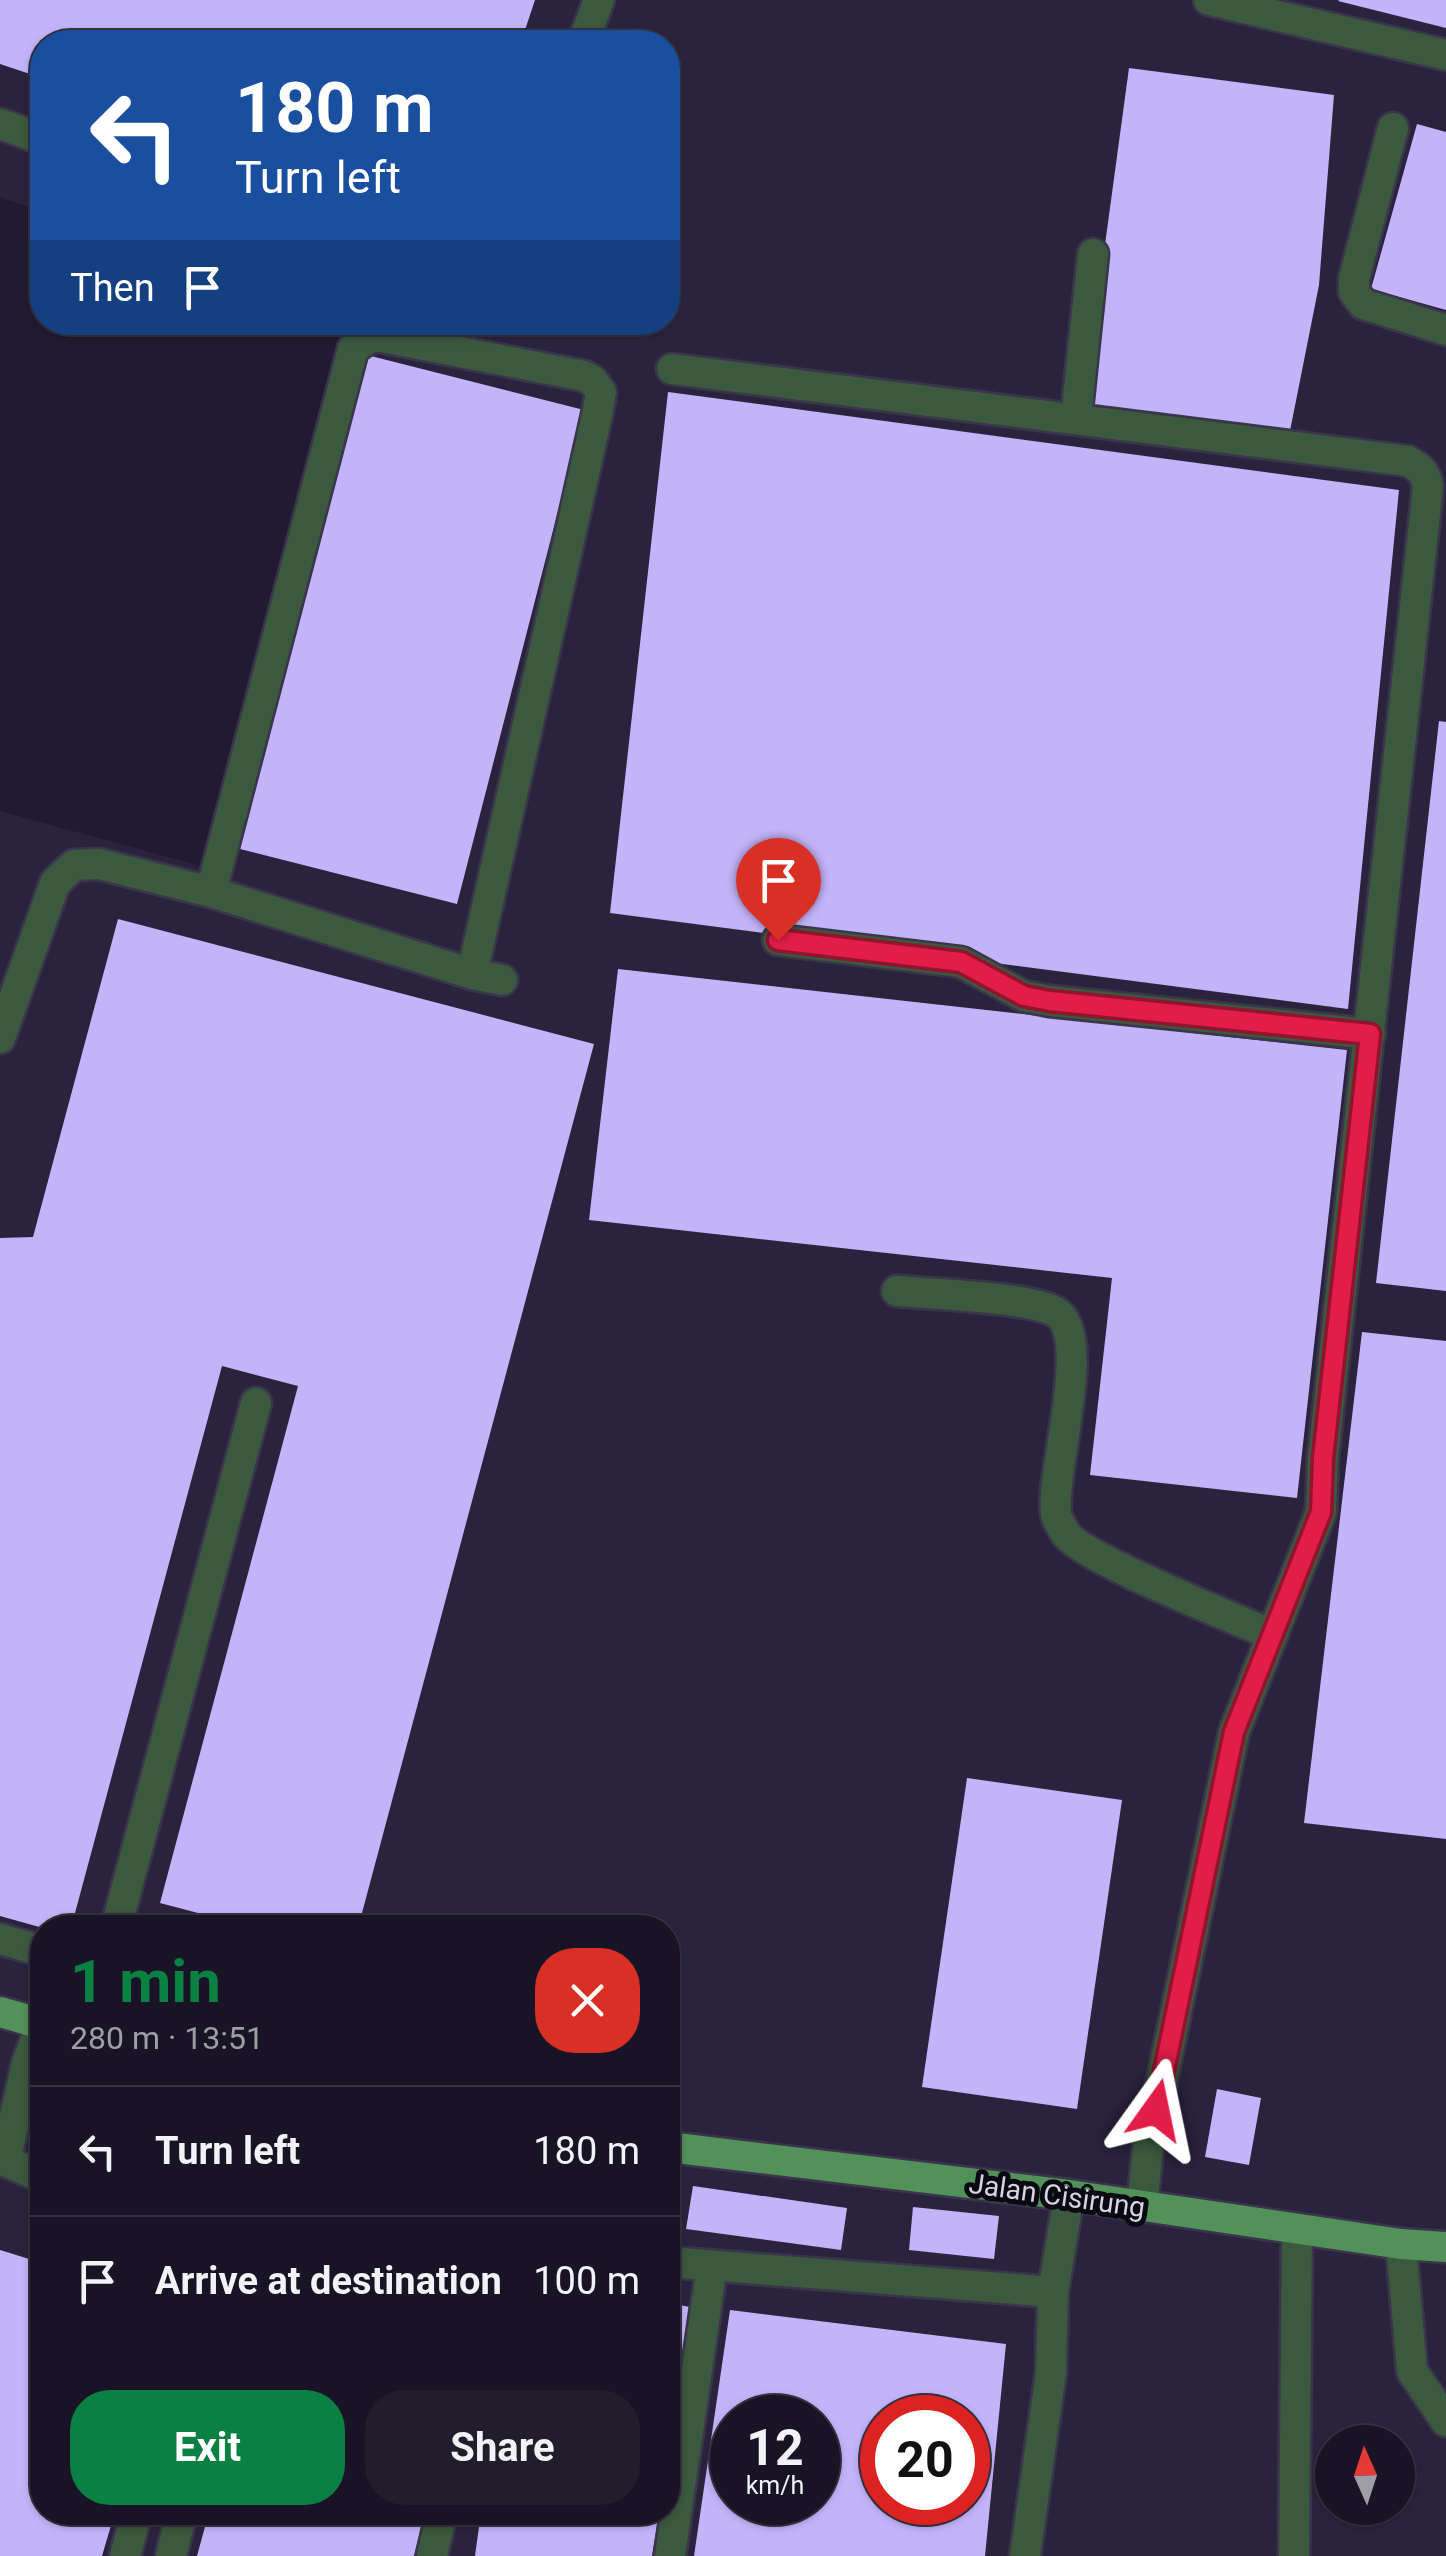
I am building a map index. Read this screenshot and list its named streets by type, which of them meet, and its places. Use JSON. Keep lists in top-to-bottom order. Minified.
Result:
{"streets":{"main road":["Jalan Cisirung"]},"north":"top","page":{"turn":["180 m","Turn left"],"then":"Then","heading":["1 min","280 m · 13:51"],"list":[{"name":"Turn left","value":"180 m"},{"name":"Arrive at destination","value":"100 m"}],"buttons":["Exit","Share"],"speed":"12 km/h","limit":"20"}}
